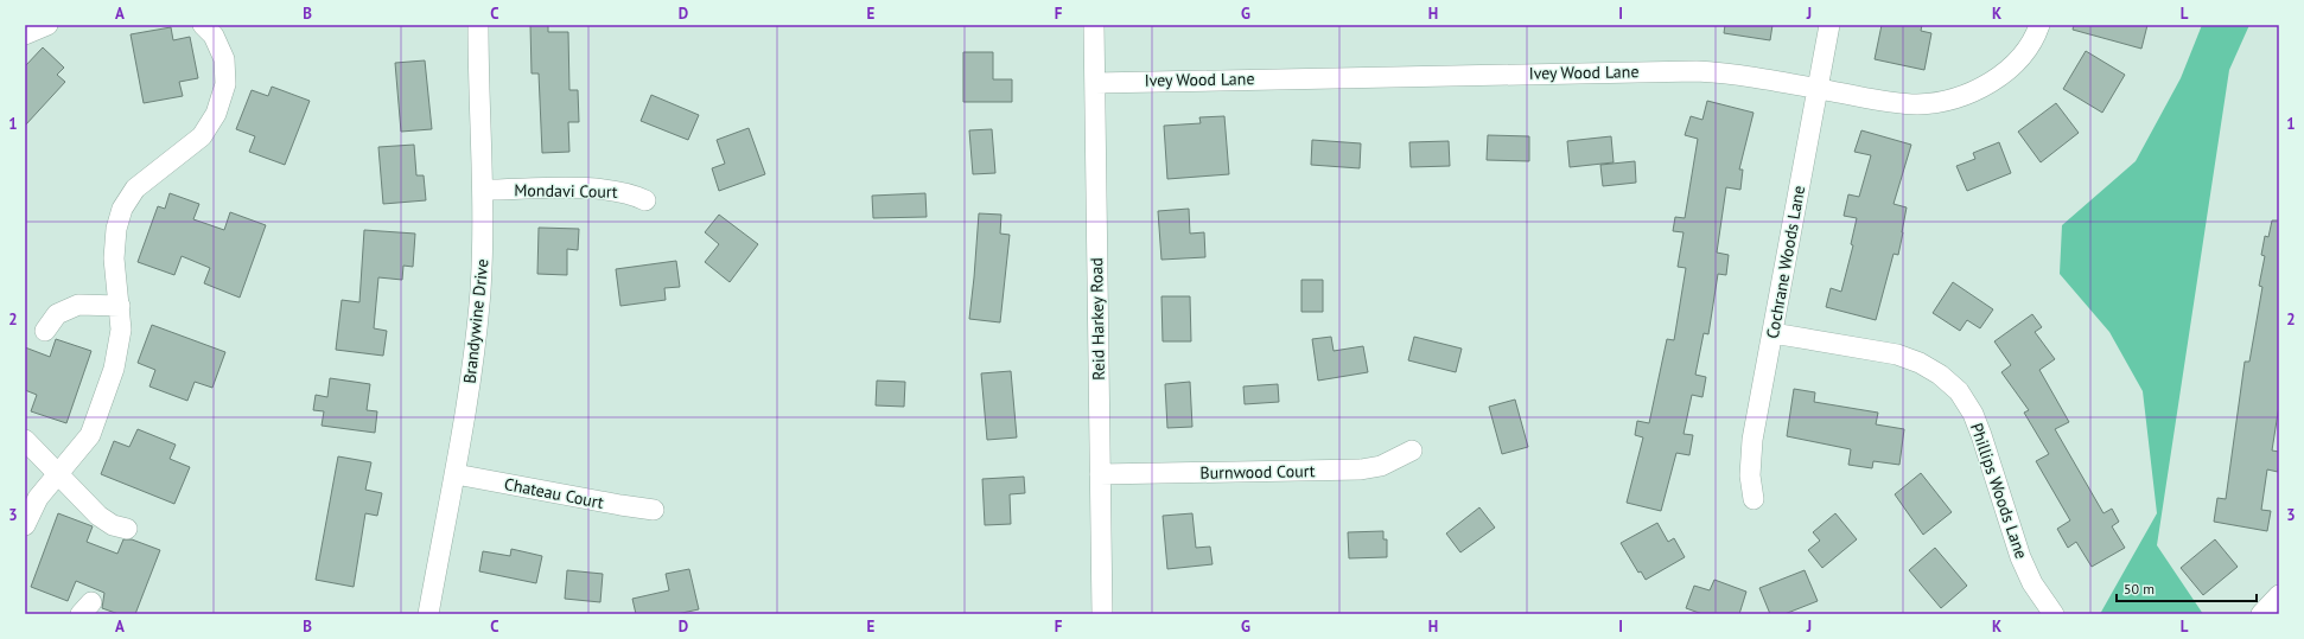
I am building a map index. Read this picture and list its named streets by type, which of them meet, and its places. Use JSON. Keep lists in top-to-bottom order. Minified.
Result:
{"streets":{"street":["Ivey Wood Lane","Mondavi Court","Cochrane Woods Lane","Reid Harkey Road","Brandywine Drive","Burnwood Court","Phillips Woods Lane","Chateau Court"]},"crossings":[["Ivey Wood Lane","Cochrane Woods Lane"],["Ivey Wood Lane","Reid Harkey Road"],["Mondavi Court","Brandywine Drive"],["Cochrane Woods Lane","Phillips Woods Lane"],["Reid Harkey Road","Burnwood Court"],["Brandywine Drive","Chateau Court"]],"scale_bar":"50 m","grid":{"columns":["A","B","C","D","E","F","G","H","I","J","K","L"],"rows":["1","2","3"]}}
